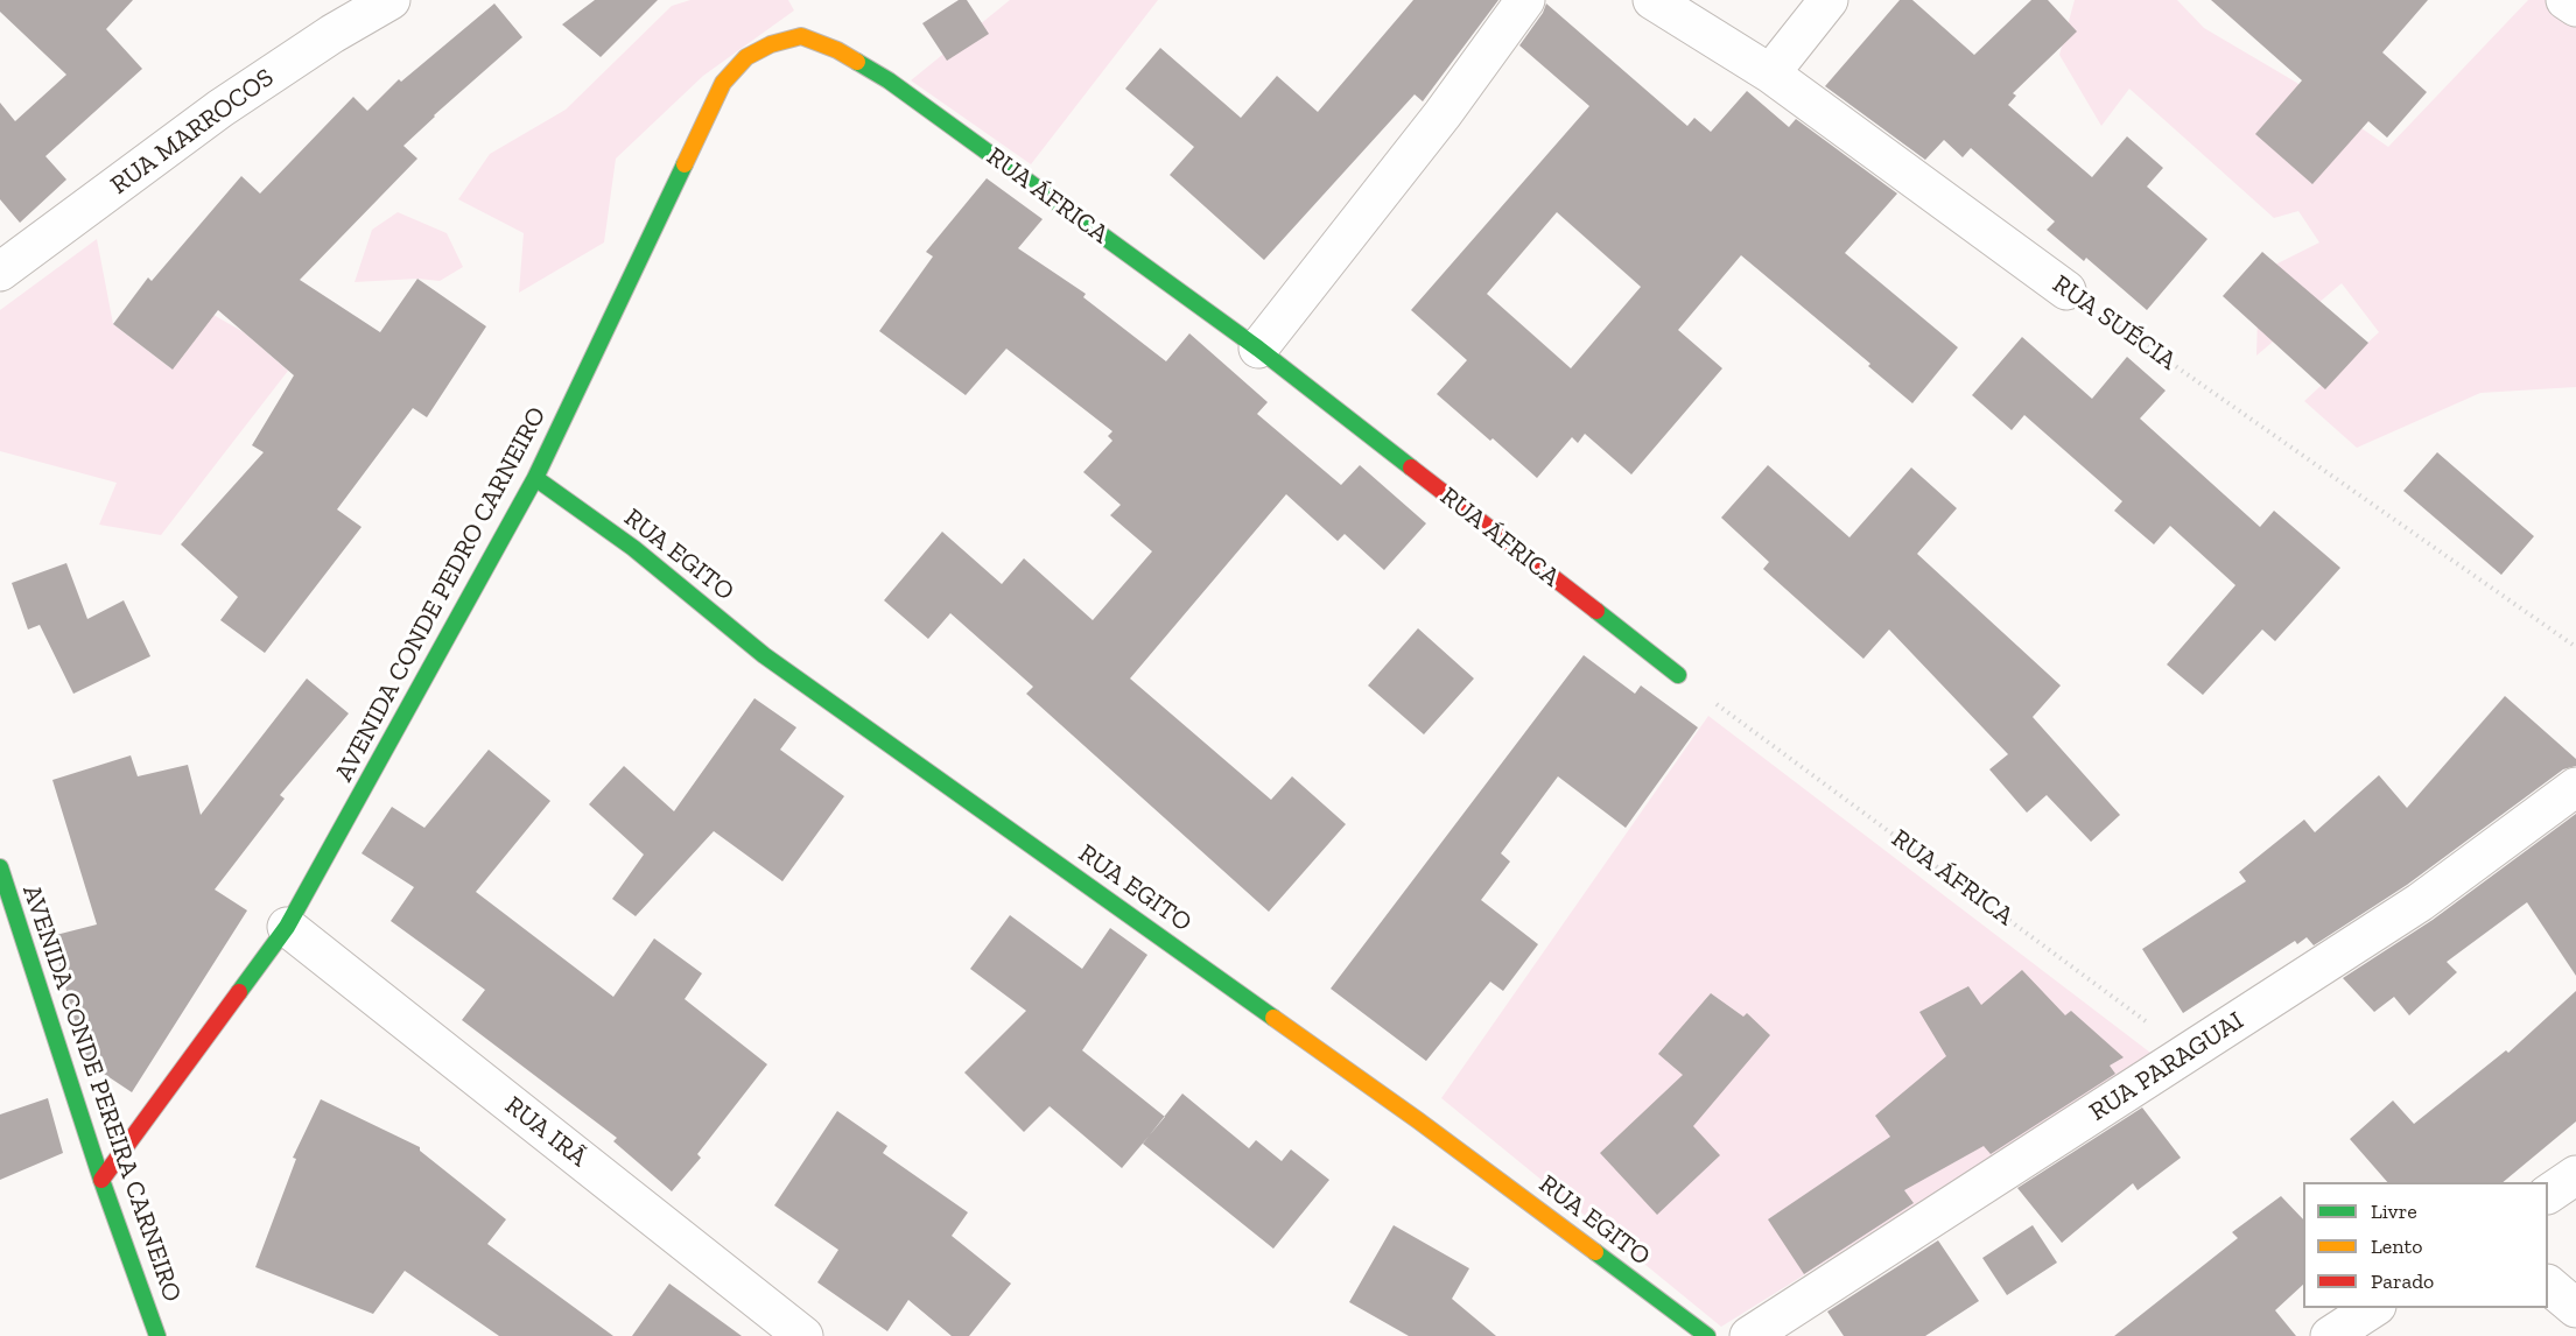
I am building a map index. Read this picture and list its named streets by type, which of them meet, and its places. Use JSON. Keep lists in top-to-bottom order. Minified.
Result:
{"streets":{"street":["RUA MARROCOS","RUA ÁFRICA","RUA SUÉCIA","RUA EGITO","AVENIDA CONDE PEDRO CARNEIRO","RUA PARAGUAI","AVENIDA CONDE PEREIRA CARNEIRO","RUA IRÃ"]},"crossings":[["RUA ÁFRICA","AVENIDA CONDE PEDRO CARNEIRO"],["RUA ÁFRICA","RUA PARAGUAI"],["RUA EGITO","AVENIDA CONDE PEDRO CARNEIRO"],["AVENIDA CONDE PEDRO CARNEIRO","AVENIDA CONDE PEREIRA CARNEIRO"],["AVENIDA CONDE PEDRO CARNEIRO","RUA IRÃ"]],"legend":["Livre","Lento","Parado"]}
